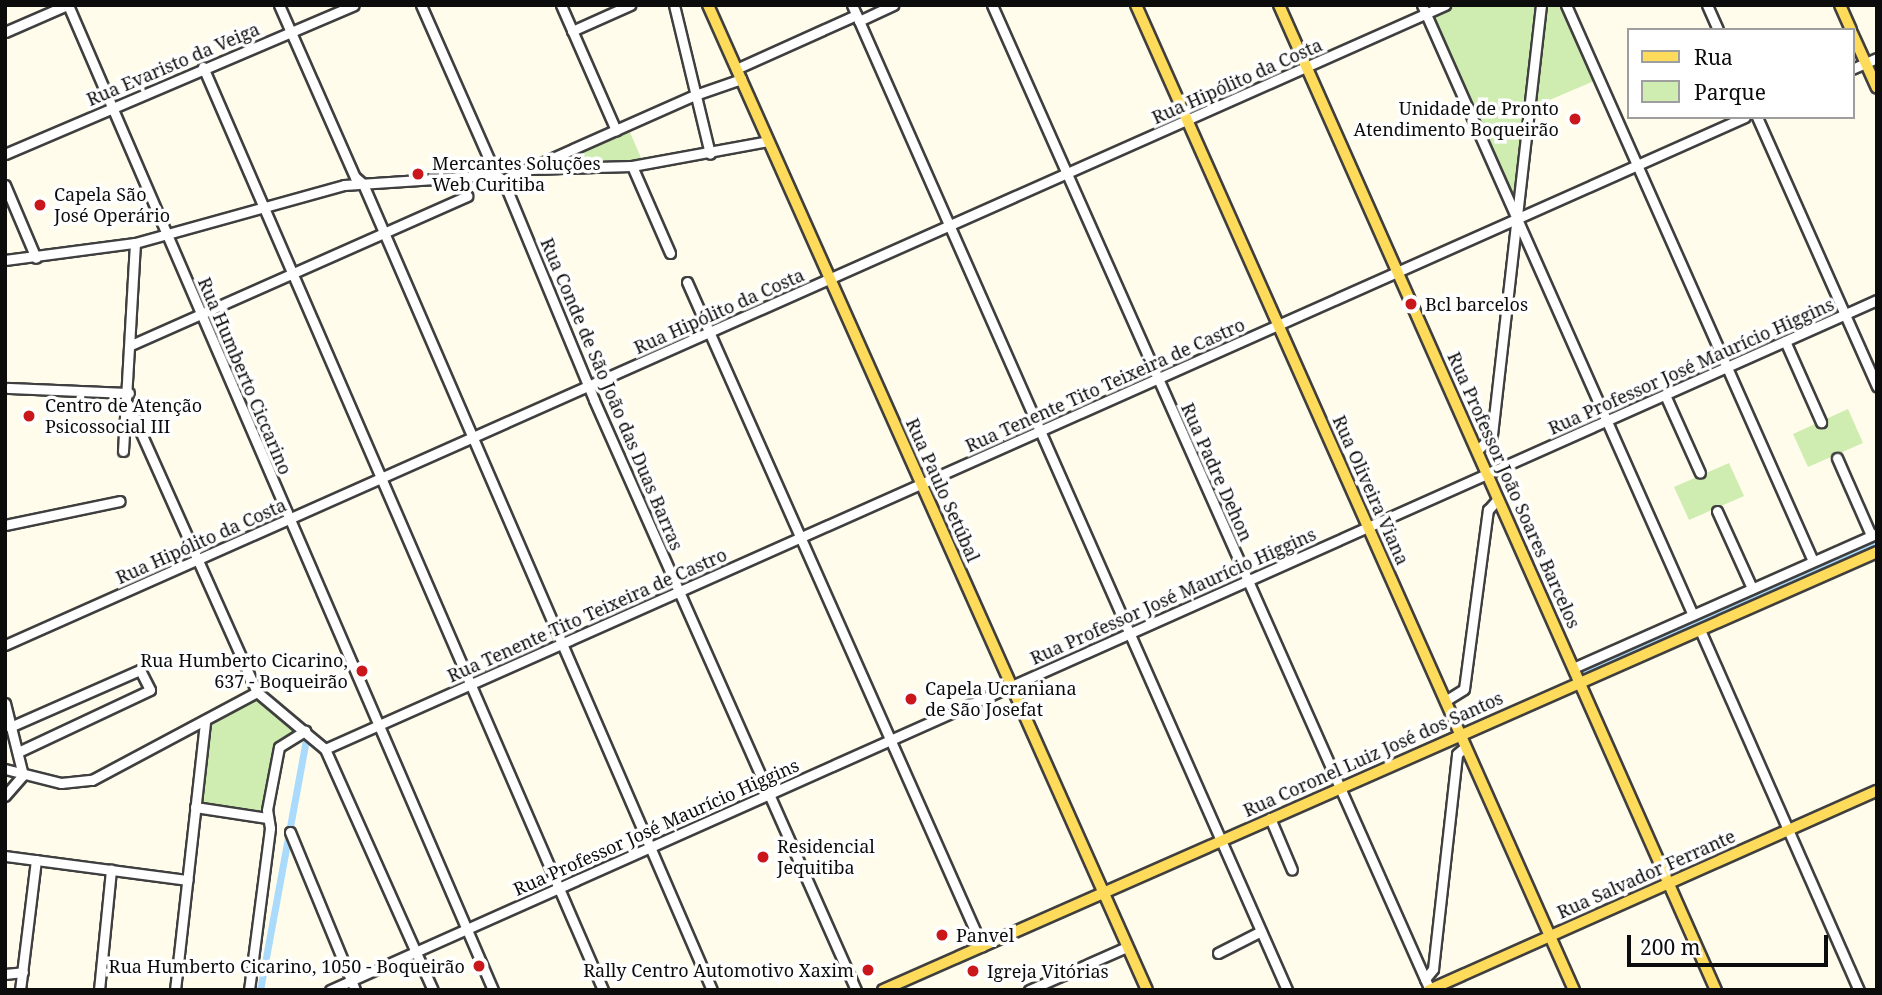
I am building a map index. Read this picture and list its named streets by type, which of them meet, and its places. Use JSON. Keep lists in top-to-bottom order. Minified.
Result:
{"streets":{"main road":["Rua Paulo Setúbal","Rua Oliveira Viana","Rua Professor João Soares Barcelos","Rua Coronel Luiz José dos Santos","Rua Salvador Ferrante"],"street":["Rua Evaristo da Veiga","Rua Hipólito da Costa","Rua Professor José Maurício Higgins","Rua Humberto Ciccarino","Rua Tenente Tito Teixeira de Castro","Rua Conde de São João das Duas Barras","Rua Padre Dehon"]},"crossings":[["Rua Evaristo da Veiga","Rua Humberto Ciccarino"],["Rua Hipólito da Costa","Rua Humberto Ciccarino"],["Rua Hipólito da Costa","Rua Conde de São João das Duas Barras"],["Rua Hipólito da Costa","Rua Padre Dehon"],["Rua Hipólito da Costa","Rua Paulo Setúbal"],["Rua Hipólito da Costa","Rua Oliveira Viana"],["Rua Hipólito da Costa","Rua Professor João Soares Barcelos"],["Rua Professor José Maurício Higgins","Rua Humberto Ciccarino"],["Rua Professor José Maurício Higgins","Rua Conde de São João das Duas Barras"],["Rua Professor José Maurício Higgins","Rua Padre Dehon"],["Rua Professor José Maurício Higgins","Rua Paulo Setúbal"],["Rua Professor José Maurício Higgins","Rua Oliveira Viana"],["Rua Professor José Maurício Higgins","Rua Professor João Soares Barcelos"],["Rua Humberto Ciccarino","Rua Tenente Tito Teixeira de Castro"],["Rua Tenente Tito Teixeira de Castro","Rua Conde de São João das Duas Barras"],["Rua Tenente Tito Teixeira de Castro","Rua Padre Dehon"],["Rua Tenente Tito Teixeira de Castro","Rua Paulo Setúbal"],["Rua Tenente Tito Teixeira de Castro","Rua Oliveira Viana"],["Rua Tenente Tito Teixeira de Castro","Rua Professor João Soares Barcelos"],["Rua Padre Dehon","Rua Coronel Luiz José dos Santos"],["Rua Padre Dehon","Rua Salvador Ferrante"],["Rua Paulo Setúbal","Rua Coronel Luiz José dos Santos"],["Rua Oliveira Viana","Rua Coronel Luiz José dos Santos"],["Rua Oliveira Viana","Rua Salvador Ferrante"],["Rua Professor João Soares Barcelos","Rua Coronel Luiz José dos Santos"],["Rua Professor João Soares Barcelos","Rua Salvador Ferrante"]],"places":["Unidade de Pronto Atendimento Boqueirão","Mercantes Soluções Web Curitiba","Capela São José Operário","Bcl barcelos","Centro de Atenção Psicossocial III","Rua Humberto Cicarino, 637 - Boqueirão","Capela Ucraniana de São Josefat","Residencial Jequitiba","Panvel","Rua Humberto Cicarino, 1050 - Boqueirão","Rally Centro Automotivo Xaxim","Igreja Vitórias"],"legend":["Rua","Parque"],"scale_bar":"200 m"}
